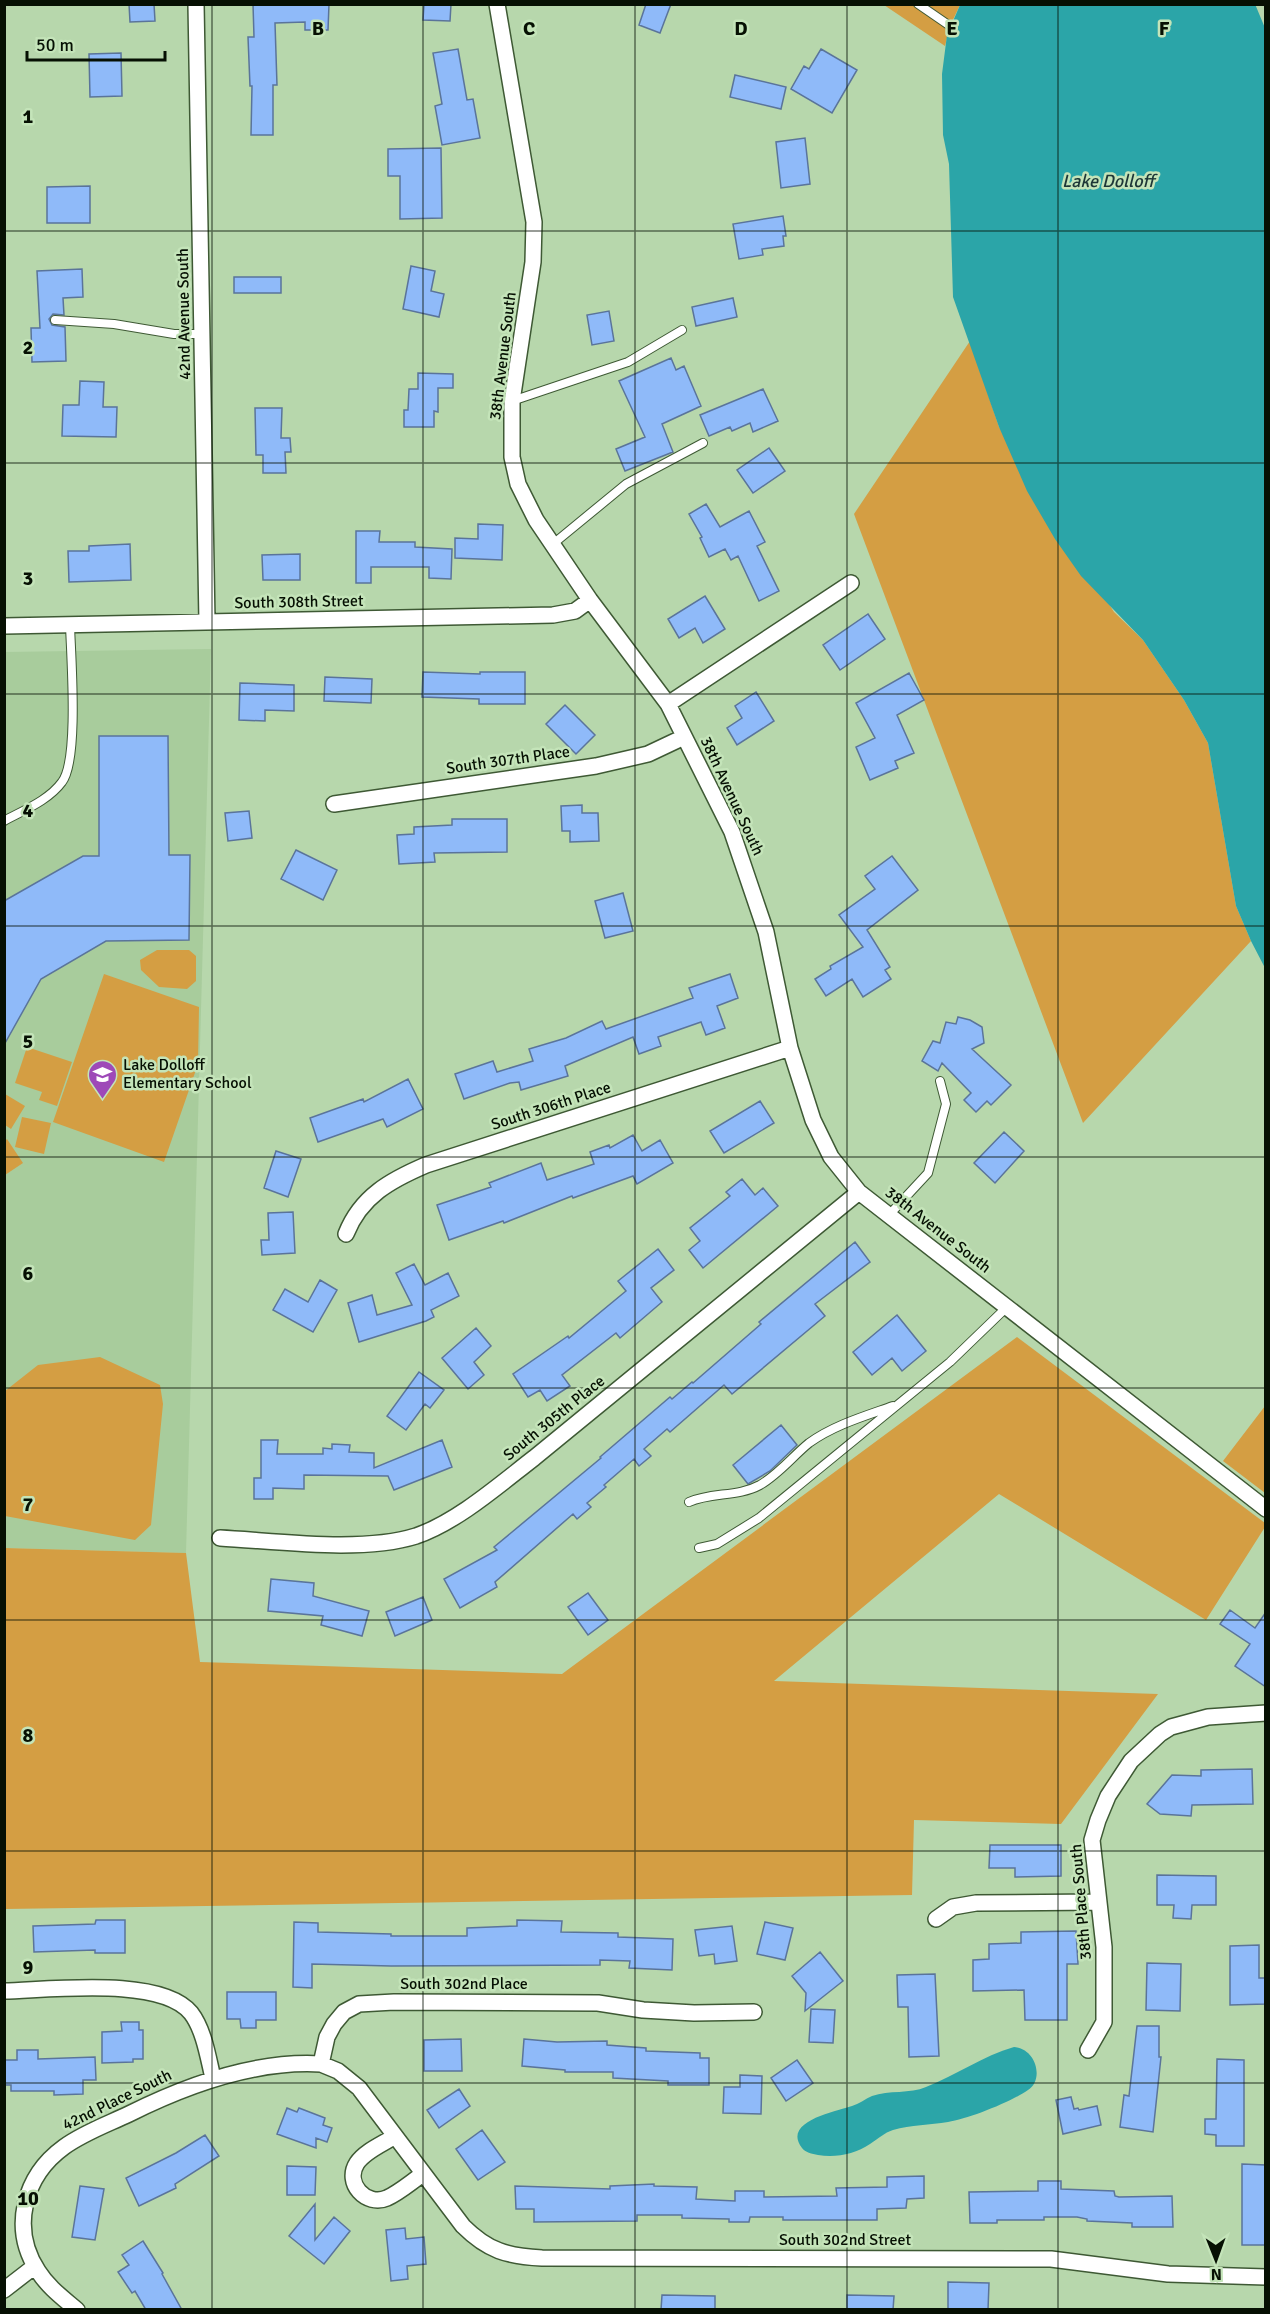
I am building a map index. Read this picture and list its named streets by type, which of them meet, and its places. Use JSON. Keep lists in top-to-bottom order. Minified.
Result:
{"streets":{"street":["42nd Avenue South","38th Avenue South","South 308th Street","South 307th Place","South 306th Place","South 305th Place","38th Place South","South 302nd Place","42nd Place South","South 302nd Street"]},"crossings":[["42nd Avenue South","South 308th Street"],["38th Avenue South","South 308th Street"],["38th Avenue South","South 307th Place"],["38th Avenue South","South 306th Place"],["38th Avenue South","South 305th Place"],["South 302nd Place","South 302nd Street"]],"water":["Lake Dolloff"],"places":{"school or university":["Lake Dolloff Elementary School"]},"scale_bar":"50 m","north":"bottom","grid":{"columns":["B","C","D","E","F"],"rows":["1","2","3","4","5","6","7","8","9","10"]}}
